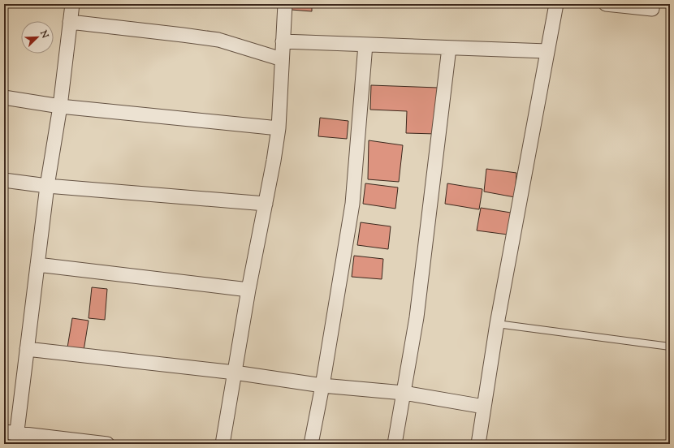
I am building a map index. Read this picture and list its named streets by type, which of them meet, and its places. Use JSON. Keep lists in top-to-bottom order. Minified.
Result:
{"north":"top right"}
